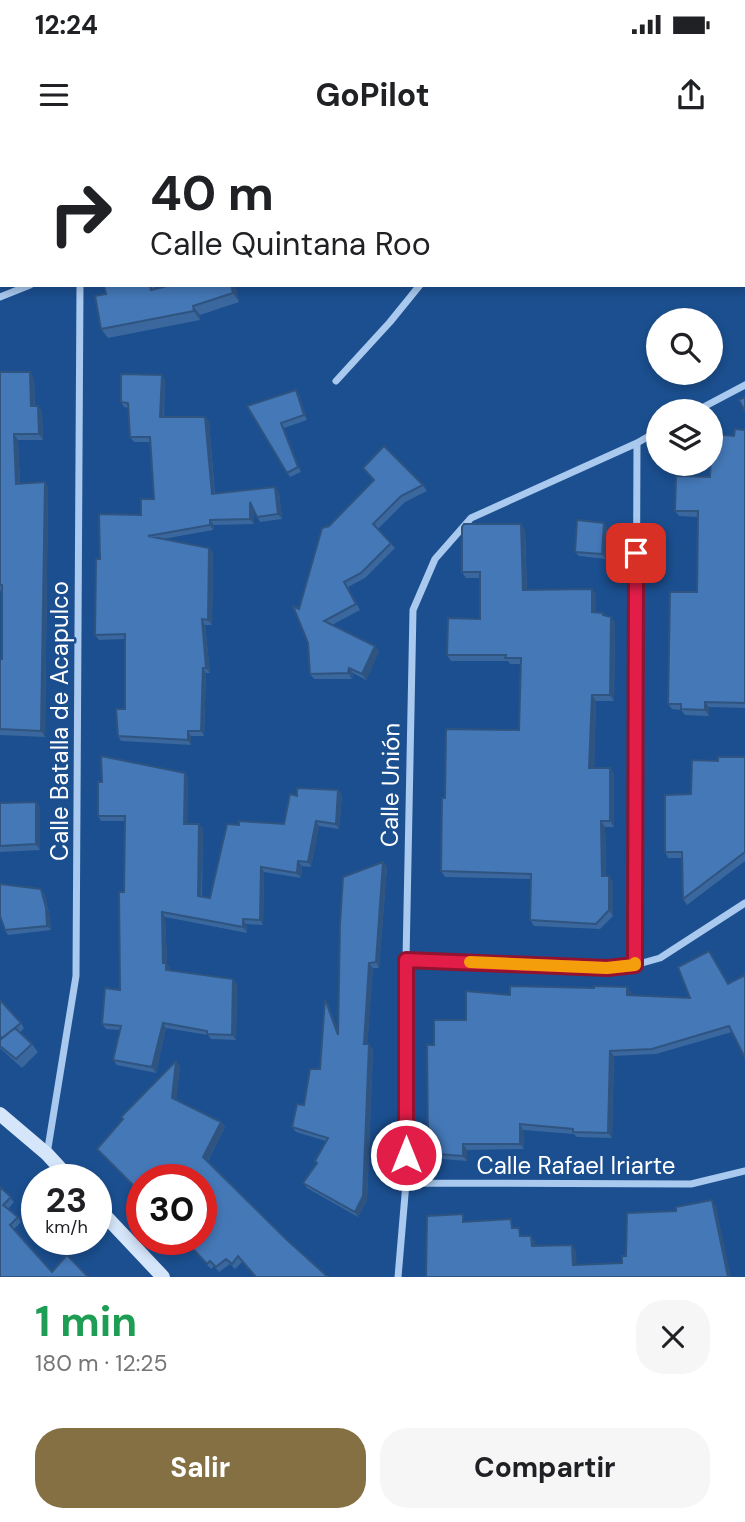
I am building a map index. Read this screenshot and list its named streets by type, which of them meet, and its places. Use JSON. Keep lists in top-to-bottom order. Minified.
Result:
{"streets":{"street":["Calle Batalla de Acapulco","Calle Unión","Calle Rafael Iriarte"]},"crossings":[["Calle Unión","Calle Rafael Iriarte"]],"page":{"status":"12:24","header":"GoPilot","turn":["40 m","Calle Quintana Roo"],"speed":"23 km/h","limit":"30","heading":["1 min","180 m · 12:25"],"buttons":["Salir","Compartir"]}}
